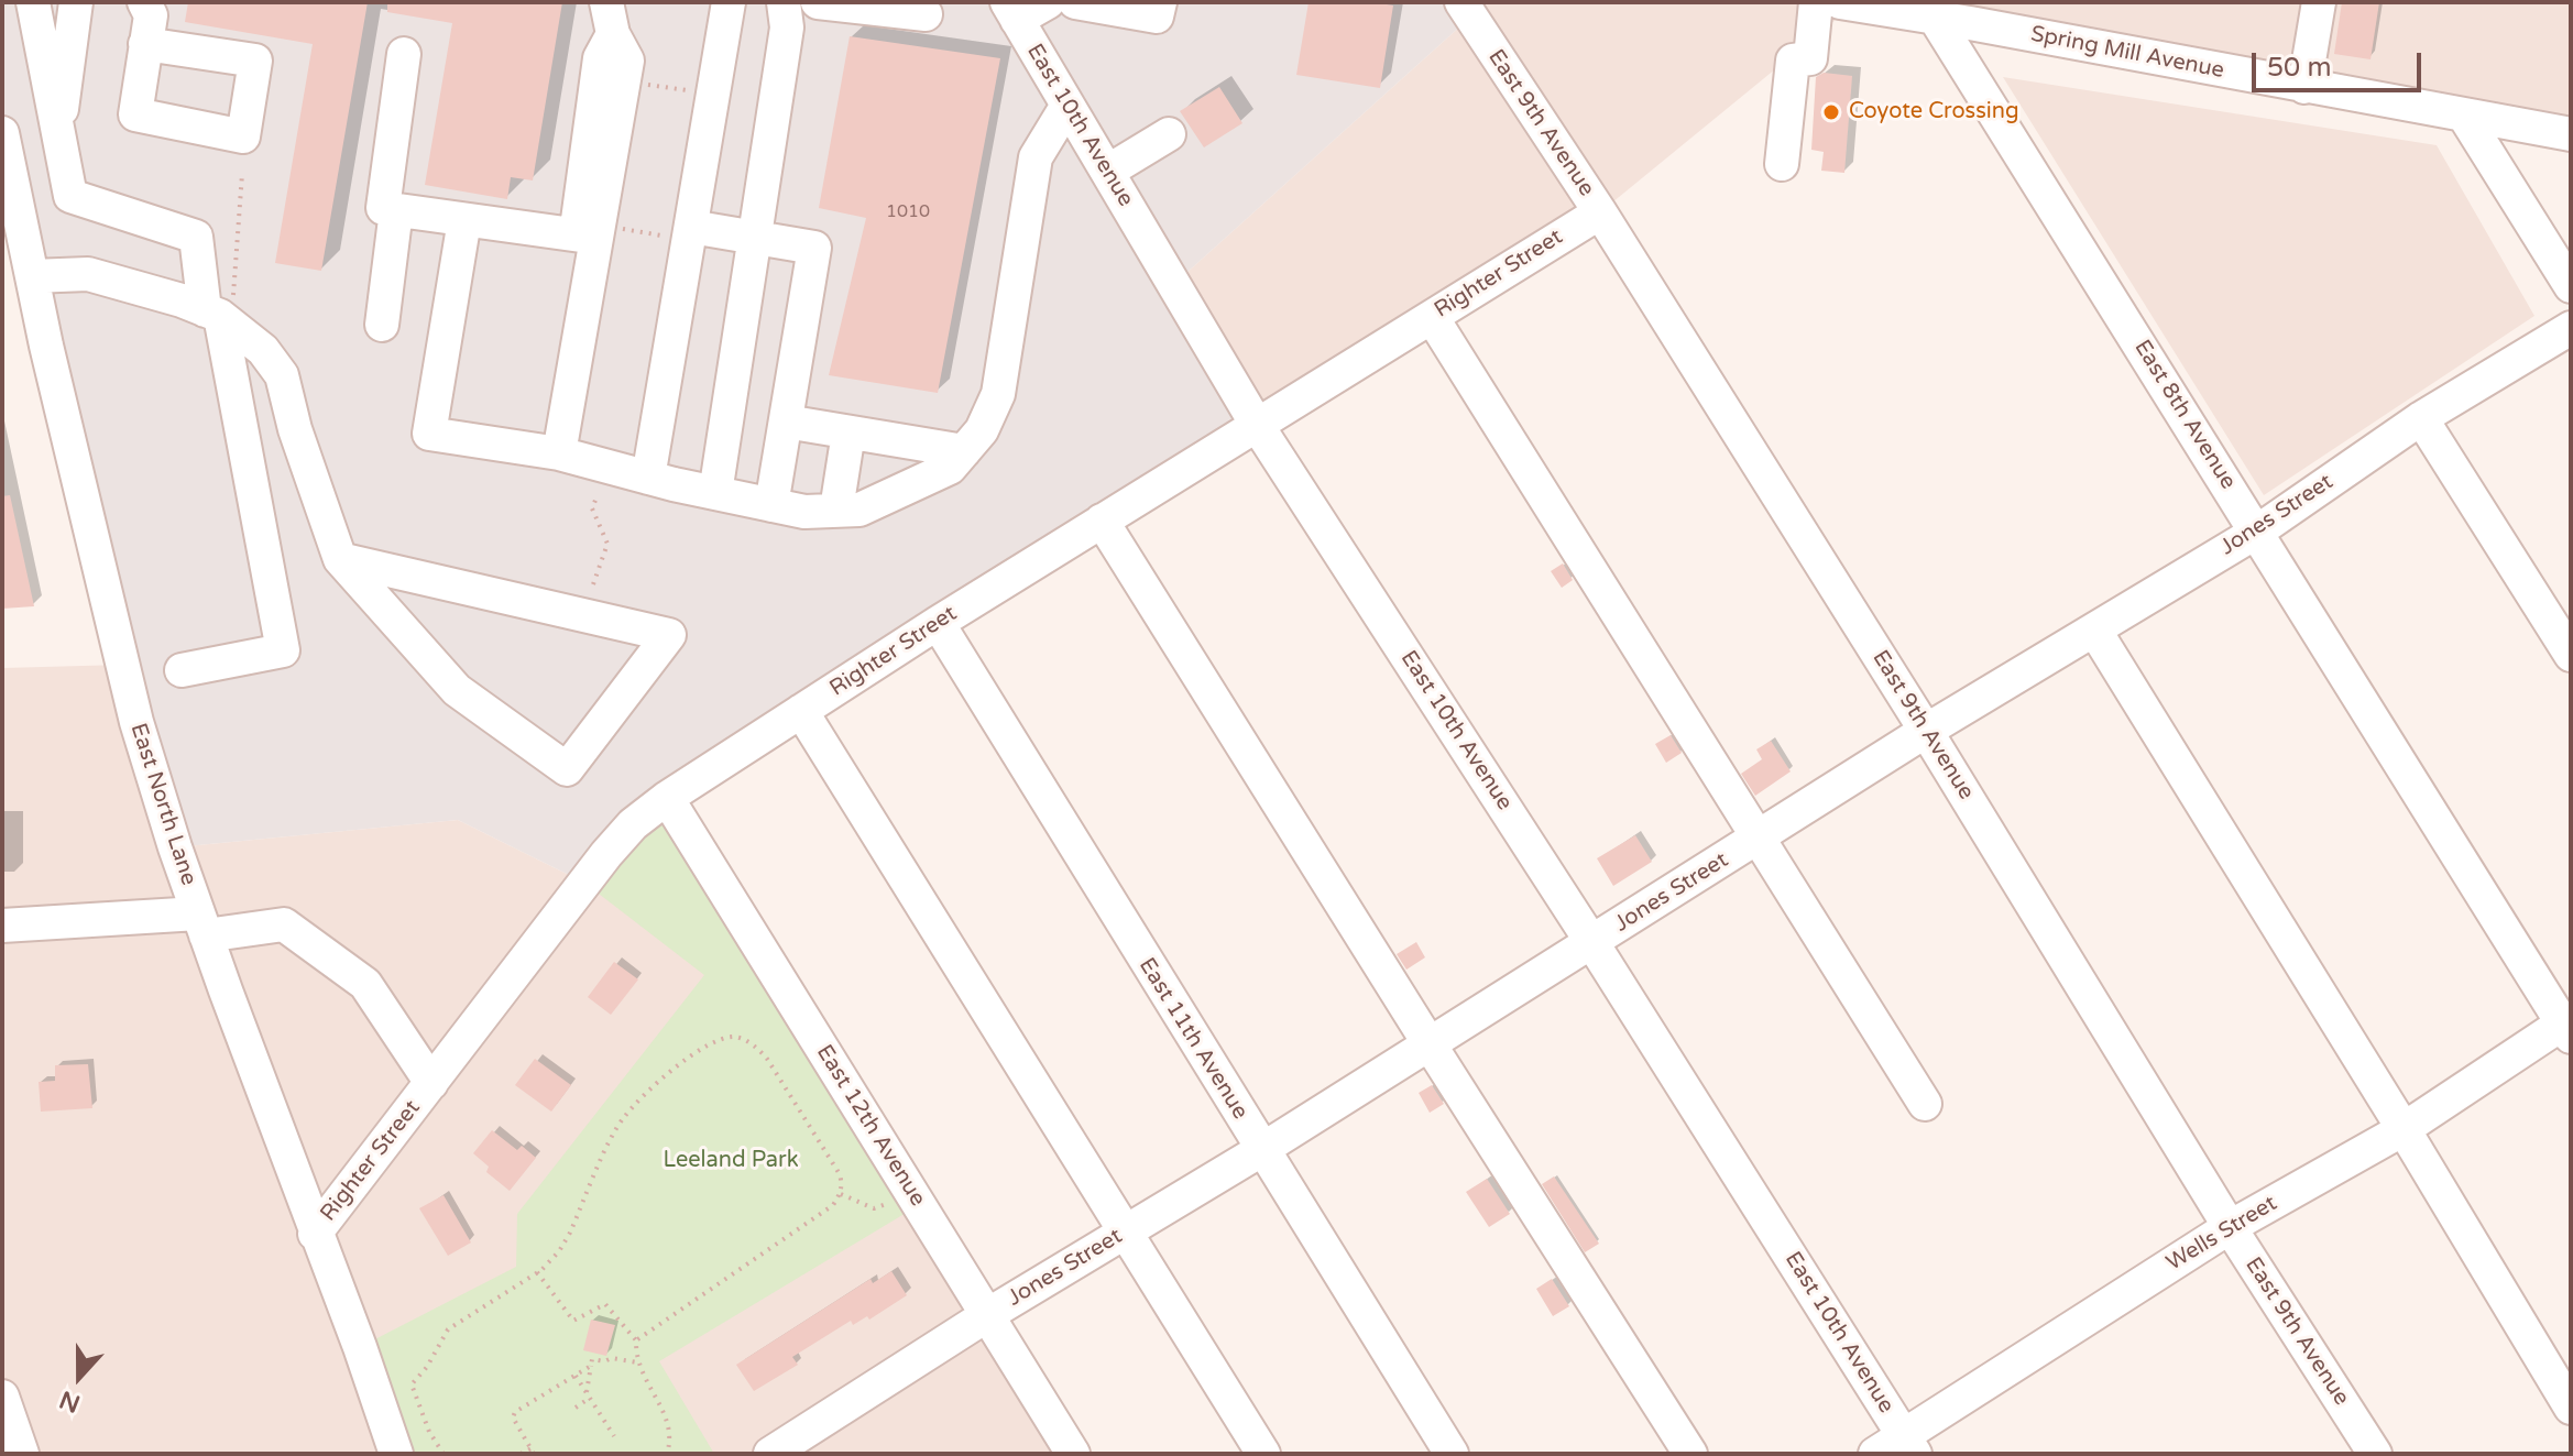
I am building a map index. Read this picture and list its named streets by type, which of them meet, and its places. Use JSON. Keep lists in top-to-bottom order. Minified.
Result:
{"streets":{"street":["Spring Mill Avenue","East 9th Avenue","East 10th Avenue","Righter Street","East 8th Avenue","Jones Street","East North Lane","East 11th Avenue","East 12th Avenue","Wells Street"]},"crossings":[["Spring Mill Avenue","East 8th Avenue"],["East 9th Avenue","Righter Street"],["East 9th Avenue","Jones Street"],["East 9th Avenue","Wells Street"],["East 10th Avenue","Righter Street"],["East 10th Avenue","Jones Street"],["East 10th Avenue","Wells Street"],["Righter Street","East North Lane"],["Righter Street","East 11th Avenue"],["Righter Street","East 12th Avenue"],["East 8th Avenue","Jones Street"],["East 8th Avenue","Wells Street"],["Jones Street","East 11th Avenue"],["Jones Street","East 12th Avenue"]],"parks":["Leeland Park"],"places":["Coyote Crossing"],"house_numbers":["1010"],"scale_bar":"50 m","north":"bottom"}
